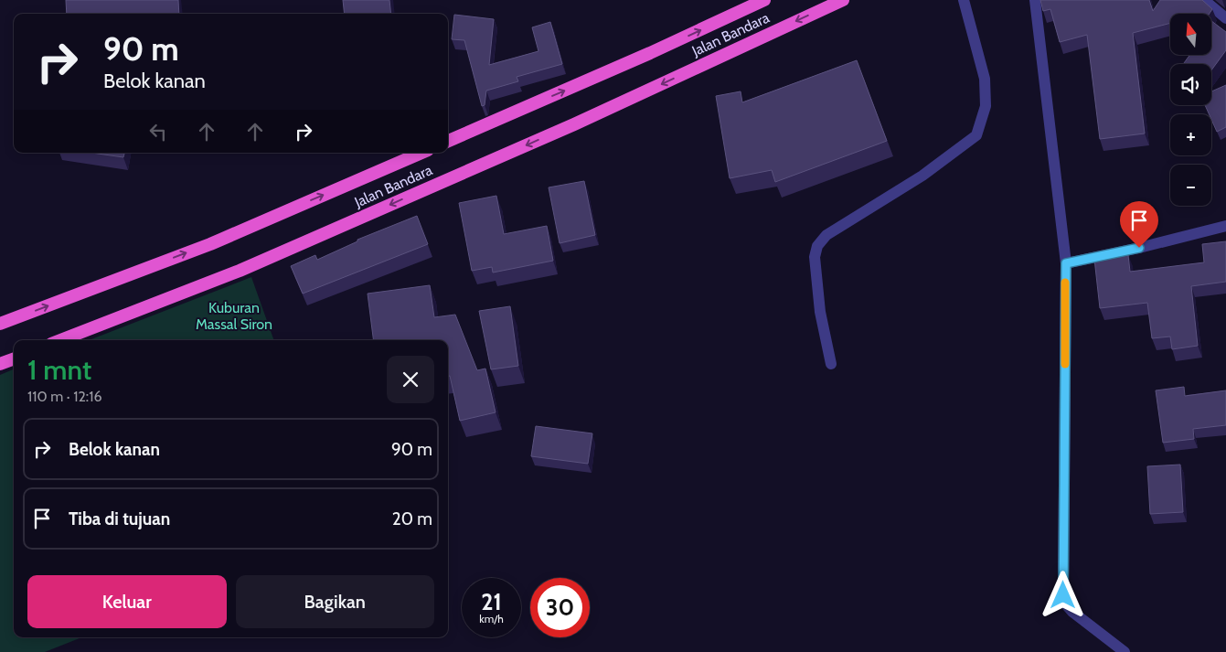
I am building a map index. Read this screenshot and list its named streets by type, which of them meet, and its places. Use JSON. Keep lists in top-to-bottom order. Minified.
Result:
{"streets":{"highway":["Jalan Bandara"]},"parks":["Kuburan Massal Siron"],"north":"top","page":{"map_buttons":["+","−"],"turn":["90 m","Belok kanan"],"heading":["1 mnt","110 m · 12:16"],"list":[{"name":"Belok kanan","value":"90 m"},{"name":"Tiba di tujuan","value":"20 m"}],"buttons":["Keluar","Bagikan"],"speed":"21 km/h","limit":"30"}}
